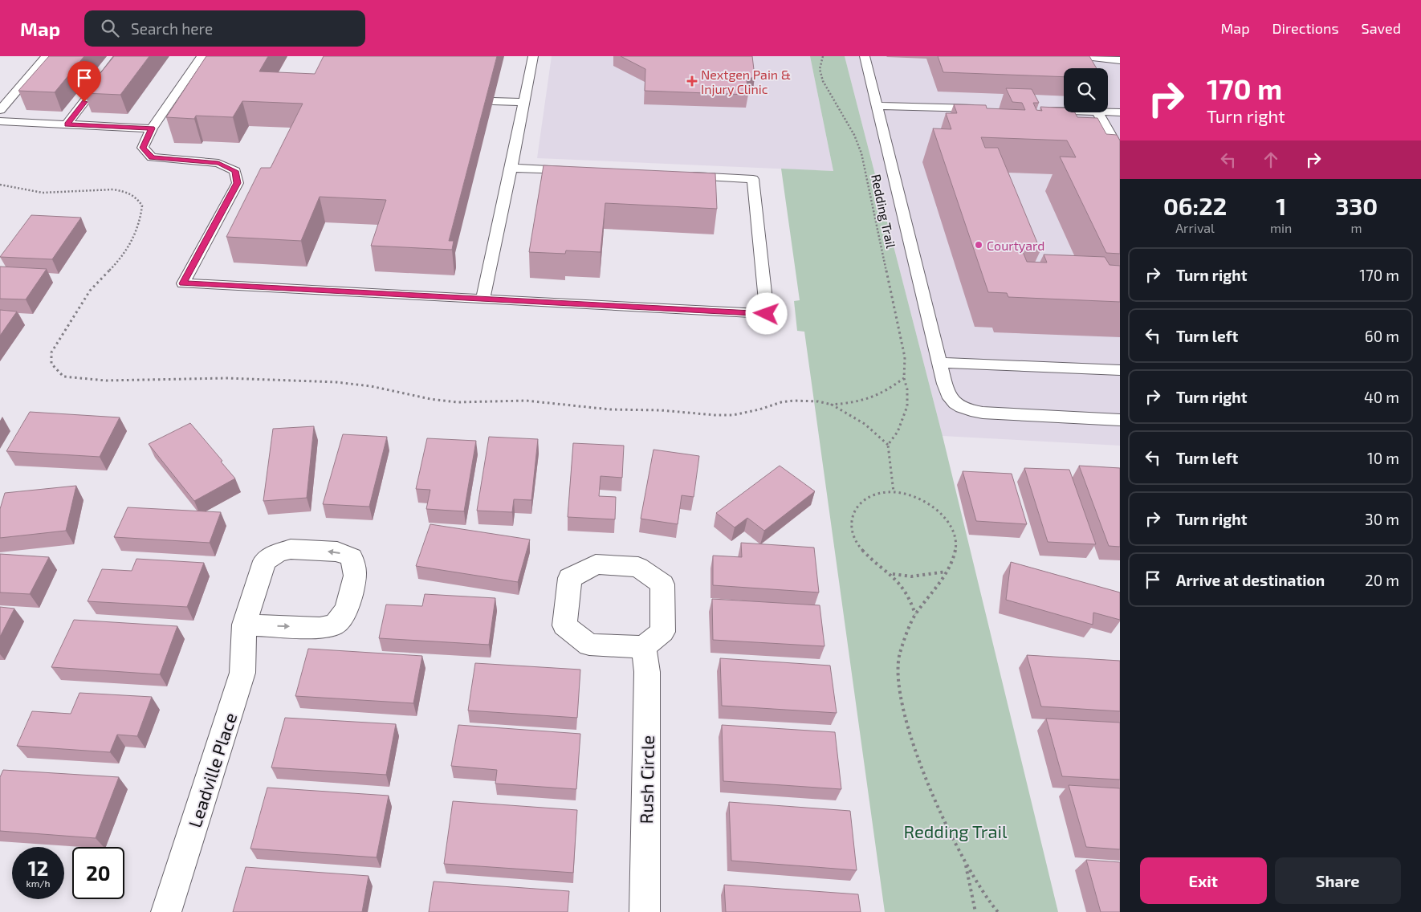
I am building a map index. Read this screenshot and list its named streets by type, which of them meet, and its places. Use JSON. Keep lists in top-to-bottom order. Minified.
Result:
{"streets":{"street":["Leadville Place","Rush Circle"],"path":["Redding Trail"]},"parks":["Redding Trail"],"places":{"health":["Nextgen Pain & Injury Clinic"],"other":["Courtyard"]},"page":{"header":"Map","search":"Search here","nav":["Map","Directions","Saved"],"turn":["170 m","Turn right"],"eta":["06:22","Arrival","1","min","330","m"],"list":[{"name":"Turn right","value":"170 m"},{"name":"Turn left","value":"60 m"},{"name":"Turn right","value":"40 m"},{"name":"Turn left","value":"10 m"},{"name":"Turn right","value":"30 m"},{"name":"Arrive at destination","value":"20 m"}],"speed":"12 km/h","limit":"20","buttons":["Exit","Share"]}}
